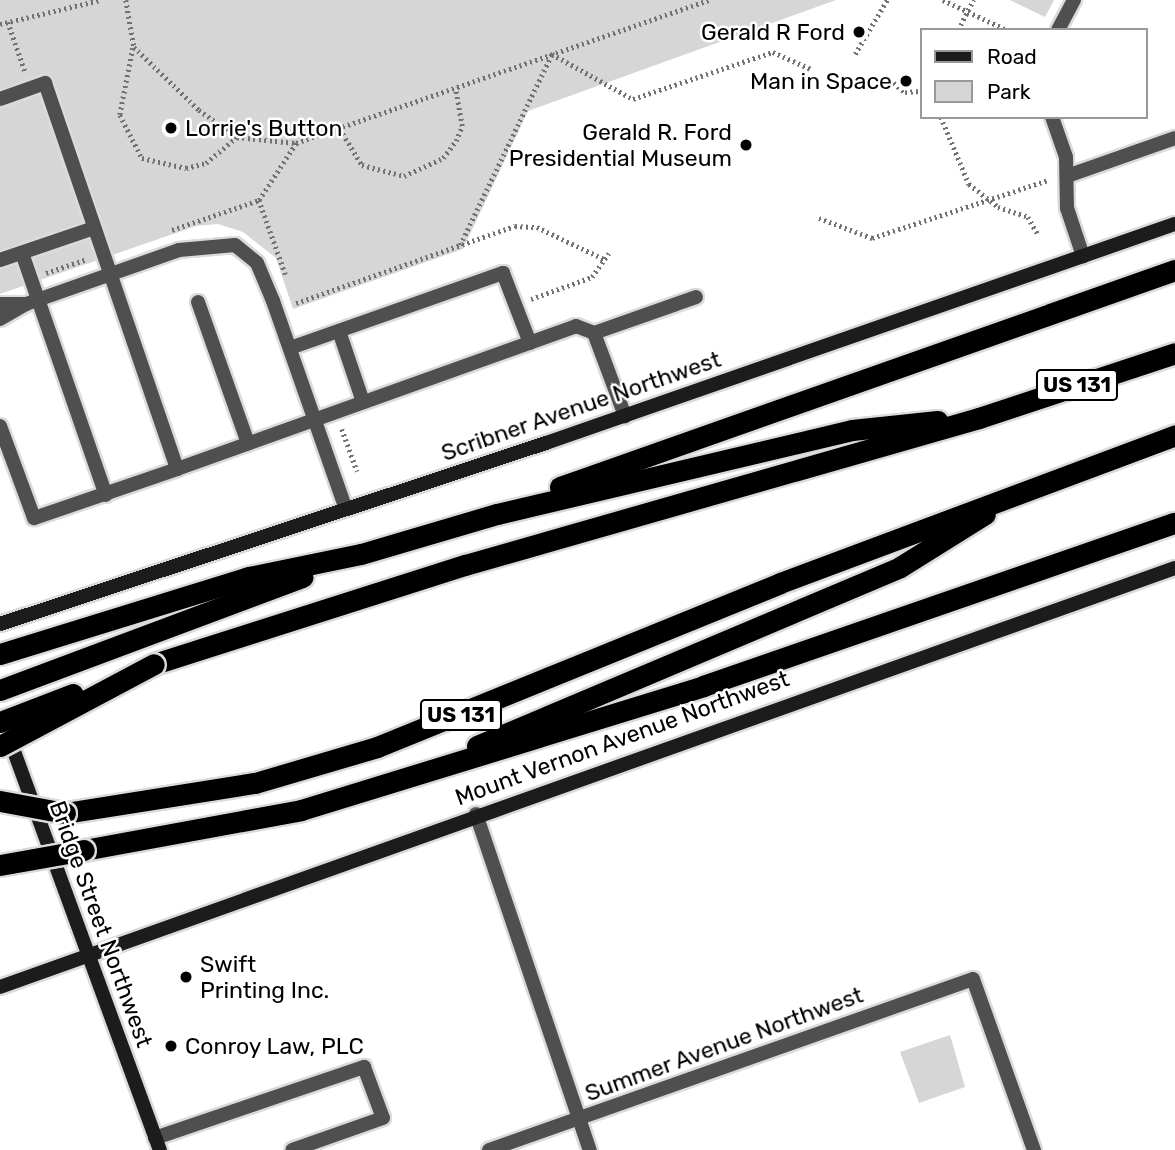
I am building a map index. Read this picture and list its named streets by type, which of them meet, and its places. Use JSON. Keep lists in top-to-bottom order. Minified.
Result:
{"streets":{"highway":["US 131"],"street":["Scribner Avenue Northwest","Mount Vernon Avenue Northwest","Bridge Street Northwest","Summer Avenue Northwest"]},"crossings":[["Mount Vernon Avenue Northwest","Bridge Street Northwest"]],"places":["Gerald R Ford","Man in Space","Lorrie's Button","Gerald R. Ford Presidential Museum","Swift Printing Inc.","Conroy Law, PLC"],"legend":["Road","Park"]}
